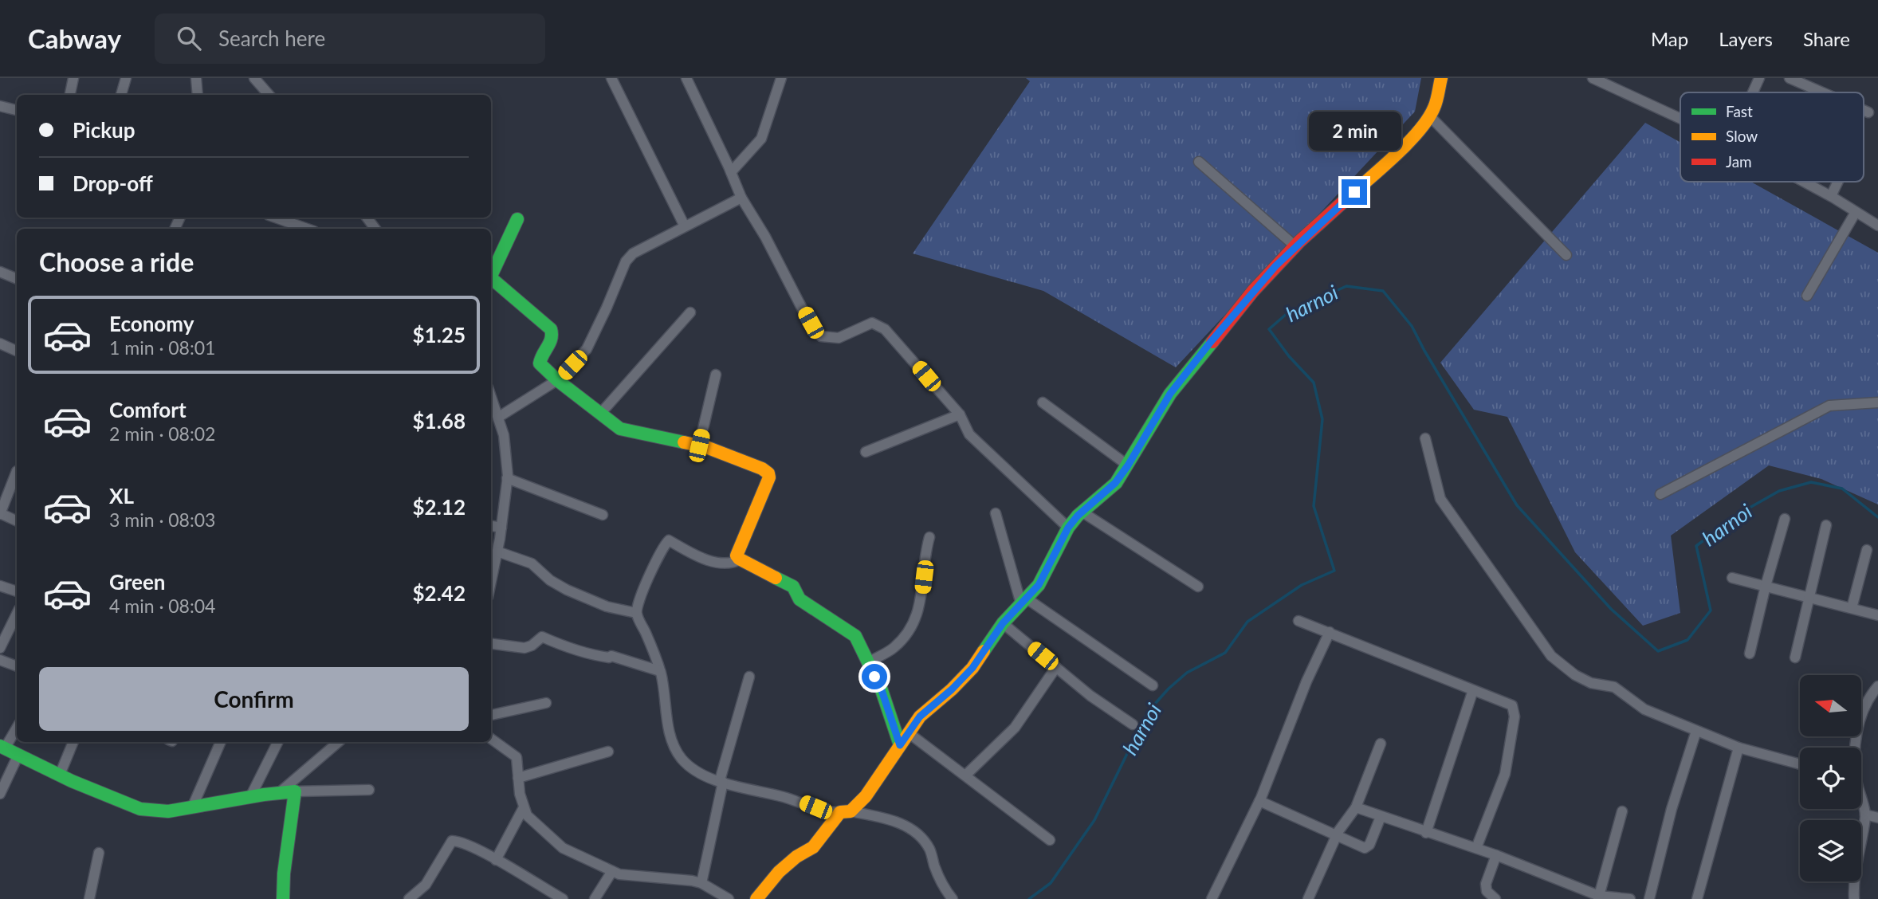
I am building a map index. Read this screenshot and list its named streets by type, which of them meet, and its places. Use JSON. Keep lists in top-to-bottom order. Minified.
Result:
{"water":["harnoi"],"legend":["Fast","Slow","Jam"],"north":"left","page":{"header":"Cabway","search":"Search here","nav":["Map","Layers","Share"],"banner":["Pickup","Drop-off"],"bubble":"2 min","heading":"Choose a ride","list":[{"name":"Economy","note":"1 min · 08:01","value":"$1.25"},{"name":"Comfort","note":"2 min · 08:02","value":"$1.68"},{"name":"XL","note":"3 min · 08:03","value":"$2.12"},{"name":"Green","note":"4 min · 08:04","value":"$2.42"}],"buttons":"Confirm"}}
